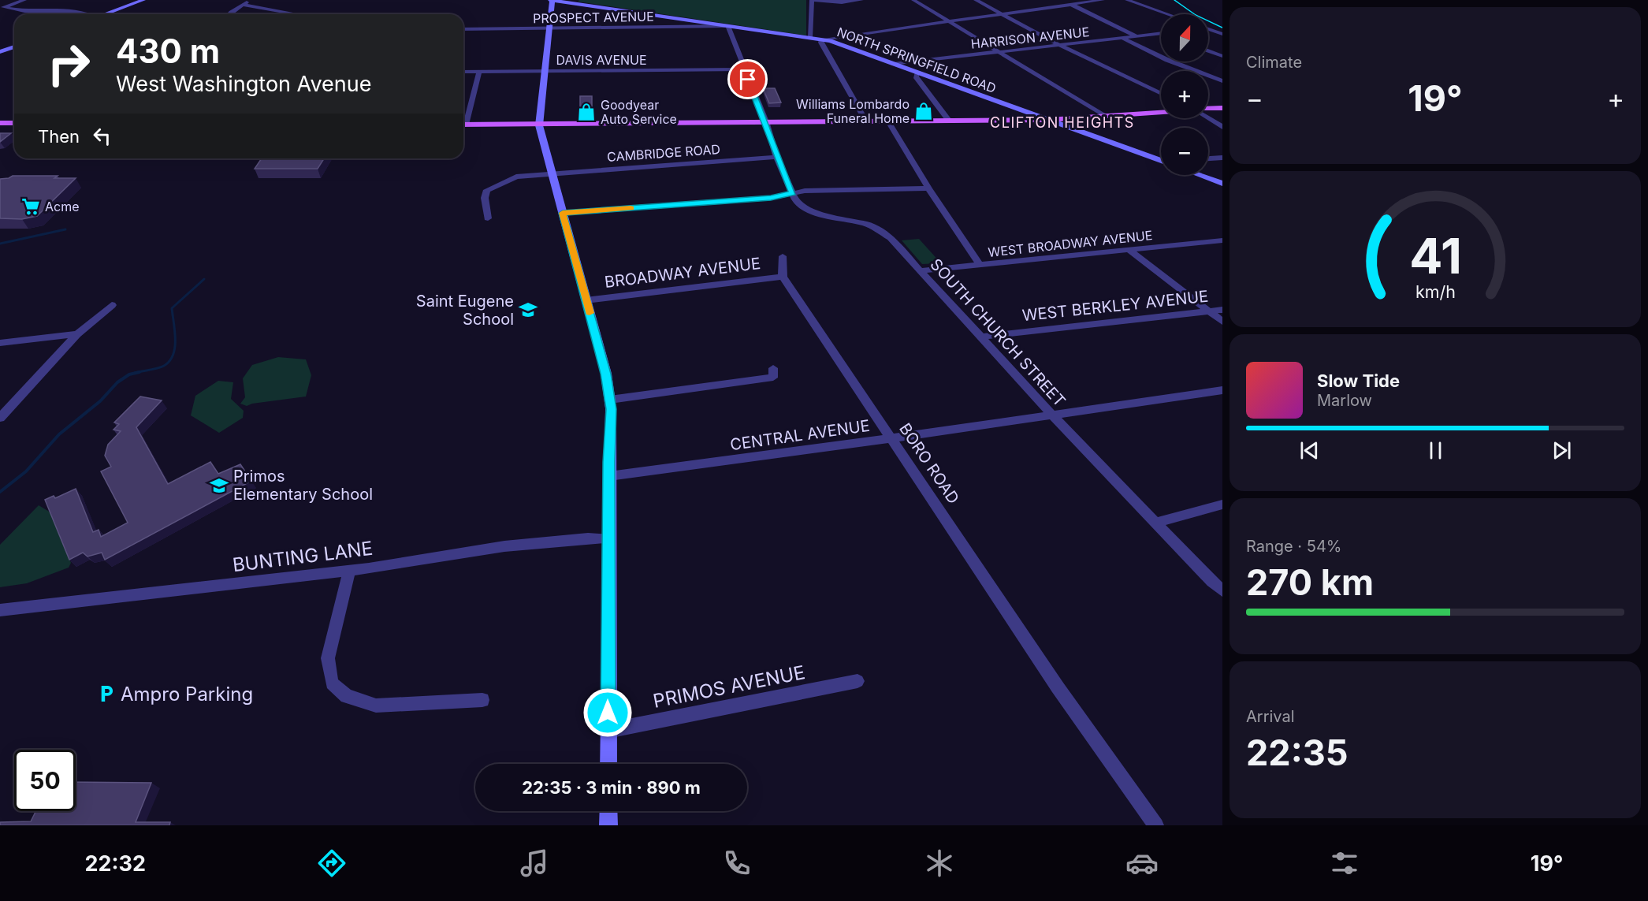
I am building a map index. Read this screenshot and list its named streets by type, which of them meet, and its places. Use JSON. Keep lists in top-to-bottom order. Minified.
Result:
{"streets":{"main road":["NORTH SPRINGFIELD ROAD"],"street":["PROSPECT AVENUE","HARRISON AVENUE","DAVIS AVENUE","CAMBRIDGE ROAD","WEST BROADWAY AVENUE","BROADWAY AVENUE","WEST BERKLEY AVENUE","SOUTH CHURCH STREET","CENTRAL AVENUE","BORO ROAD","BUNTING LANE","PRIMOS AVENUE"]},"crossings":[["PROSPECT AVENUE","NORTH SPRINGFIELD ROAD"],["PROSPECT AVENUE","SOUTH CHURCH STREET"],["HARRISON AVENUE","NORTH SPRINGFIELD ROAD"],["DAVIS AVENUE","SOUTH CHURCH STREET"],["NORTH SPRINGFIELD ROAD","SOUTH CHURCH STREET"],["CAMBRIDGE ROAD","SOUTH CHURCH STREET"],["WEST BROADWAY AVENUE","SOUTH CHURCH STREET"],["BROADWAY AVENUE","BORO ROAD"],["WEST BERKLEY AVENUE","SOUTH CHURCH STREET"],["SOUTH CHURCH STREET","CENTRAL AVENUE"],["CENTRAL AVENUE","BORO ROAD"]],"districts":["CLIFTON HEIGHTS"],"places":{"shop":["Williams Lombardo Funeral Home","Goodyear Auto Service"],"supermarket":["Acme"],"school or university":["Saint Eugene School","Primos Elementary School"],"parking":["Ampro Parking"]},"north":"top","page":{"tile":["Climate",["Range · 54%","270 km"],["Arrival","22:35"]],"map_buttons":["+","−"],"turn":["430 m","West Washington Avenue"],"heat":["−","19°","+"],"then":"Then","song":["Slow Tide","Marlow"],"limit":"50","trip":"22:35 · 3 min · 890 m","tabs":["22:32","19°"],"gauge":["41","km/h"]}}
